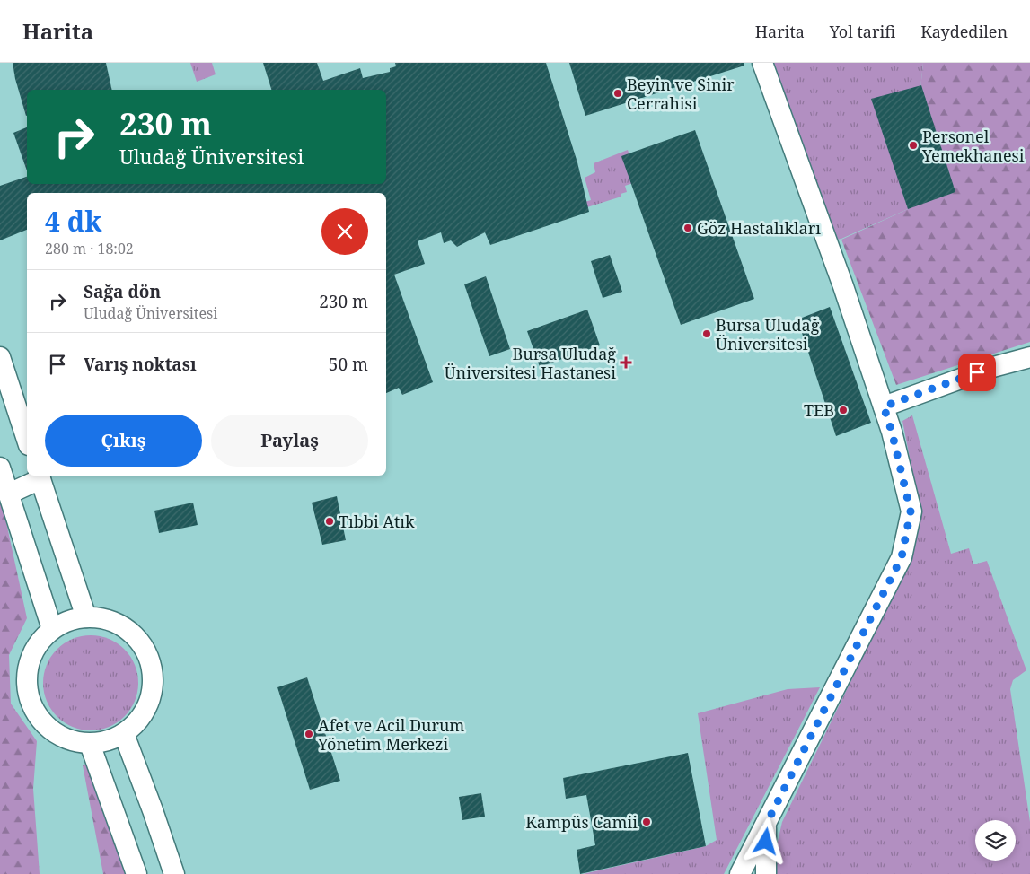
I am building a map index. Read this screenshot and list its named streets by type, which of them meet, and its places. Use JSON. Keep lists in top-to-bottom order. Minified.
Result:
{"places":{"other":["Beyin ve Sinir Cerrahisi","Personel Yemekhanesi","Göz Hastalıkları","Bursa Uludağ Üniversitesi","TEB","Tıbbi Atık","Afet ve Acil Durum Yönetim Merkezi","Kampüs Camii"],"health":["Bursa Uludağ Üniversitesi Hastanesi"]},"page":{"header":"Harita","nav":["Harita","Yol tarifi","Kaydedilen"],"turn":["230 m","Uludağ Üniversitesi"],"heading":["4 dk","280 m · 18:02"],"list":[{"name":"Sağa dön","note":"Uludağ Üniversitesi","value":"230 m"},{"name":"Varış noktası","value":"50 m"}],"buttons":["Çıkış","Paylaş"]}}
